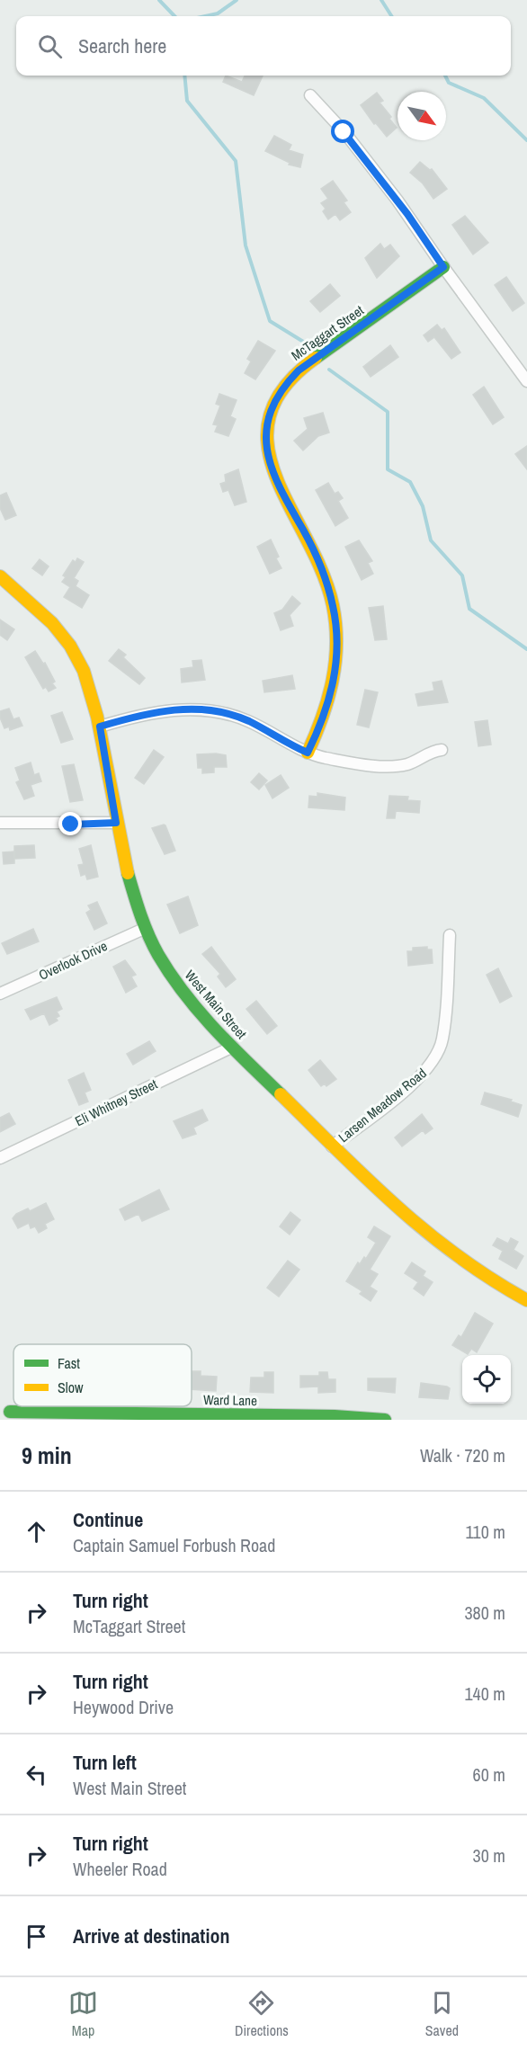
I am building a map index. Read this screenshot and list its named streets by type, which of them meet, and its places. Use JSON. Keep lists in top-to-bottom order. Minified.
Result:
{"streets":{"street":["McTaggart Street","Overlook Drive","West Main Street","Eli Whitney Street","Larsen Meadow Road","Ward Lane"]},"crossings":[["Overlook Drive","West Main Street"],["West Main Street","Eli Whitney Street"],["West Main Street","Larsen Meadow Road"]],"legend":["Fast","Slow"],"north":"bottom right","page":{"search":"Search here","heading":["9 min","Walk · 720 m"],"list":[["Continue","Captain Samuel Forbush Road","110 m"],["Turn right","McTaggart Street","380 m"],["Turn right","Heywood Drive","140 m"],["Turn left","West Main Street","60 m"],["Turn right","Wheeler Road","30 m"],"Arrive at destination"],"nav":["Map","Directions","Saved"]}}
